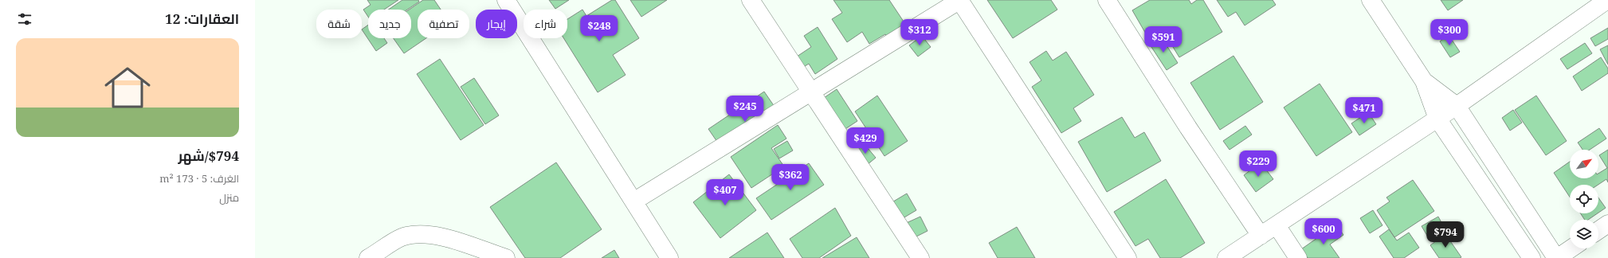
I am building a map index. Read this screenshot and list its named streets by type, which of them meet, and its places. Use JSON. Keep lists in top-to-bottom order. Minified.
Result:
{"north":"top right","page":{"heading":"العقارات: 12","chip":["شراء","إيجار","تصفية","جديد","شقة"],"price":["$248","$312","$300","$591","$245","$471","$429","$229","$362","$407","$600","$794"],"list":[{"name":"$794/شهر","note":"الغرف: 5 · 173 m² · منزل"}]}}
